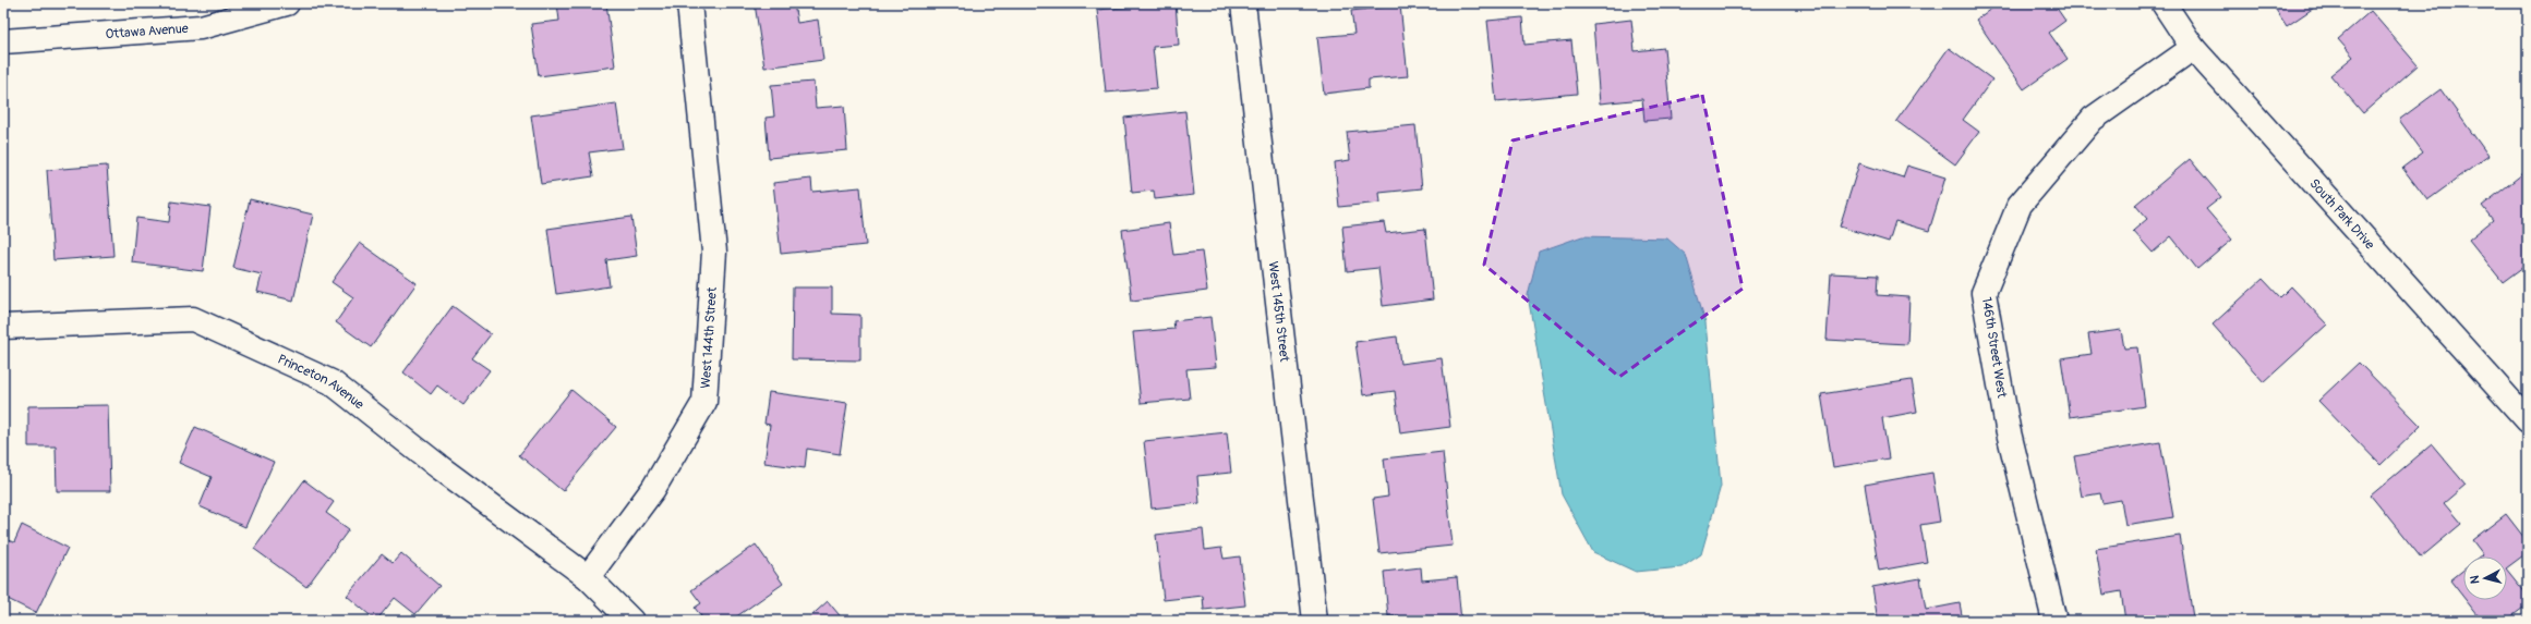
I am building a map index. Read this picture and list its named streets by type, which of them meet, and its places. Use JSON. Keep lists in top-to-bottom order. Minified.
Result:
{"streets":{"street":["Ottawa Avenue","South Park Drive","West 145th Street","West 144th Street","146th Street West","Princeton Avenue"]},"crossings":[["South Park Drive","146th Street West"],["West 144th Street","Princeton Avenue"]],"north":"left"}
